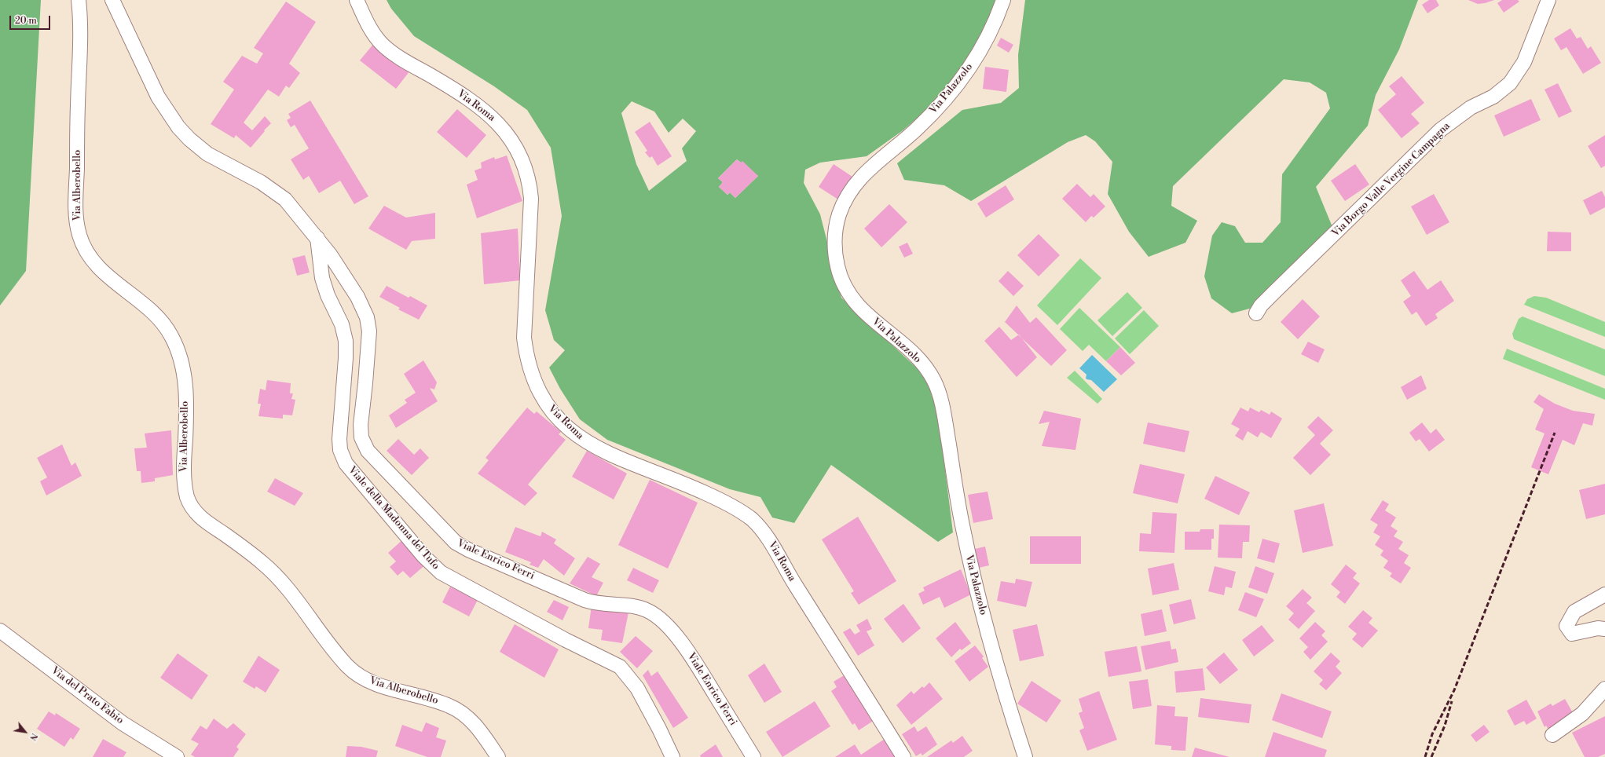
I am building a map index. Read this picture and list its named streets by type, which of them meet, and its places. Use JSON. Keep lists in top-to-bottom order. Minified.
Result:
{"streets":{"street":["Via Palazzolo","Via Roma","Via Borgo Valle Vergine Campagna","Via Alberobello","Viale della Madonna del Tufo","Viale Enrico Ferri","Via del Prato Fabio"]},"crossings":[["Viale della Madonna del Tufo","Viale Enrico Ferri"]],"scale_bar":"20 m","north":"bottom right"}
